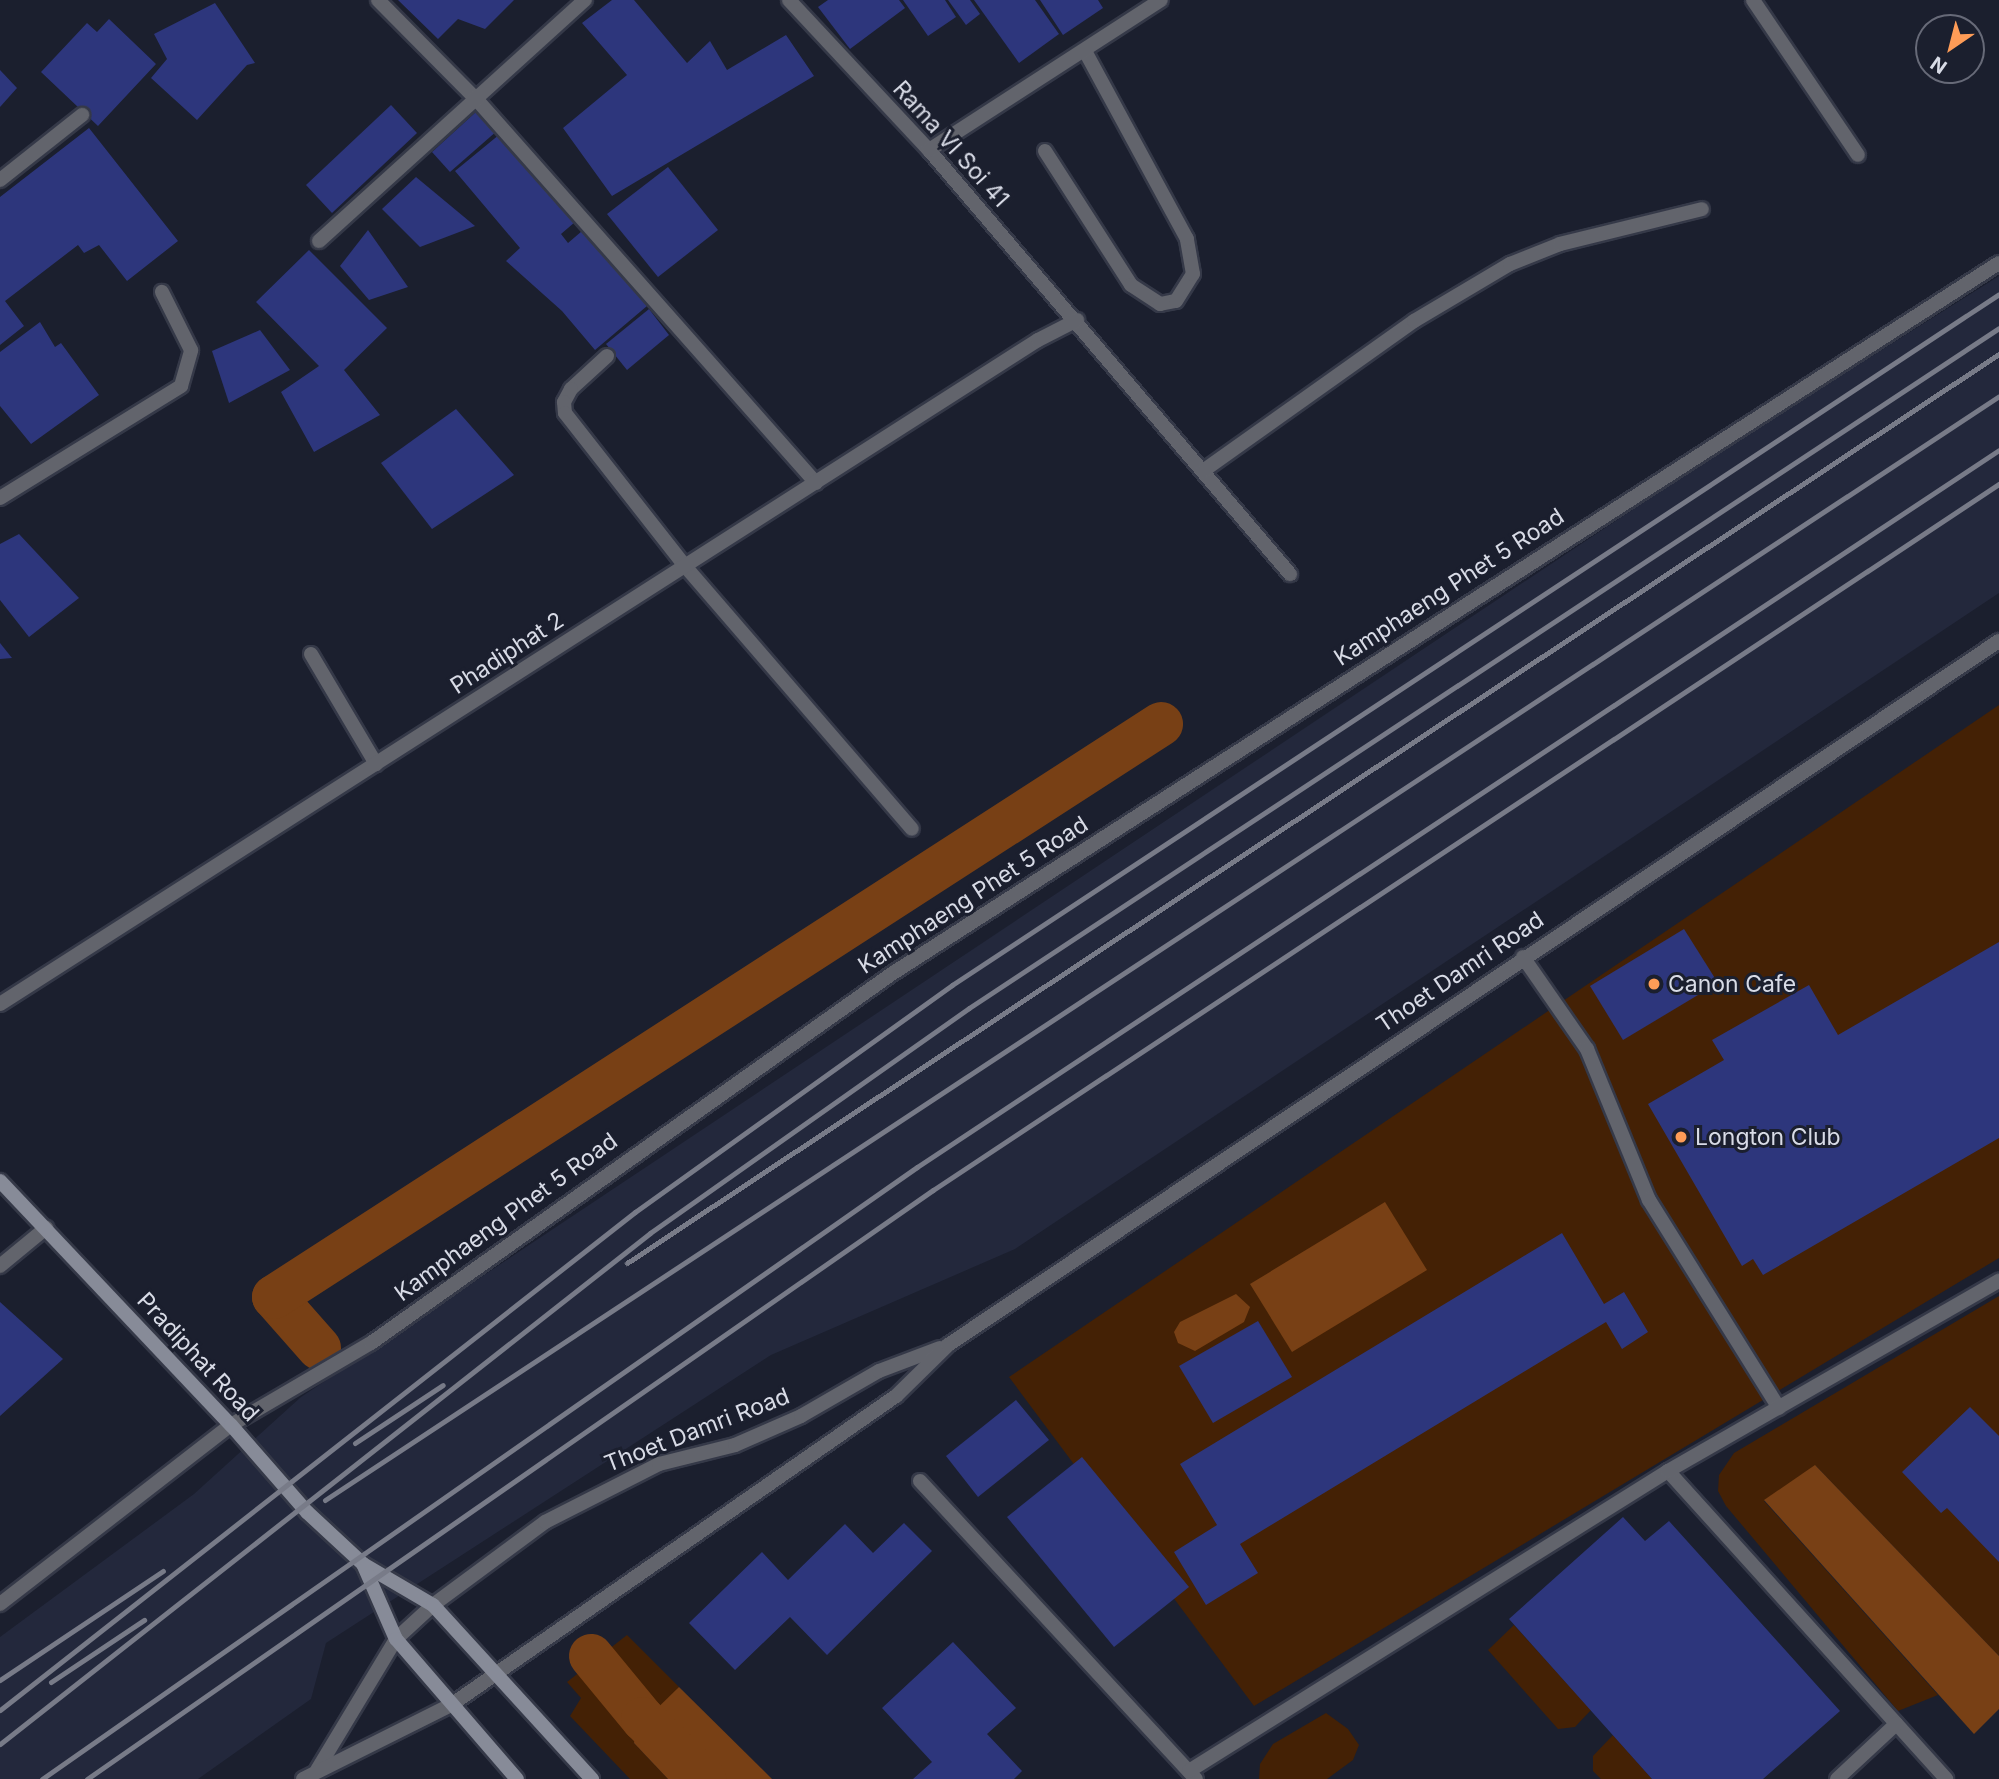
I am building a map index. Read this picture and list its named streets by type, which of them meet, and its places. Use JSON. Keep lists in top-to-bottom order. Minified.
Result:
{"streets":{"main road":["Pradiphat Road"],"street":["Rama VI Soi 41","Kamphaeng Phet 5 Road","Phadiphat 2","Thoet Damri Road"]},"crossings":[["Rama VI Soi 41","Phadiphat 2"],["Kamphaeng Phet 5 Road","Pradiphat Road"],["Thoet Damri Road","Pradiphat Road"]],"places":["Canon Cafe","Longton Club"],"north":"bottom left"}
